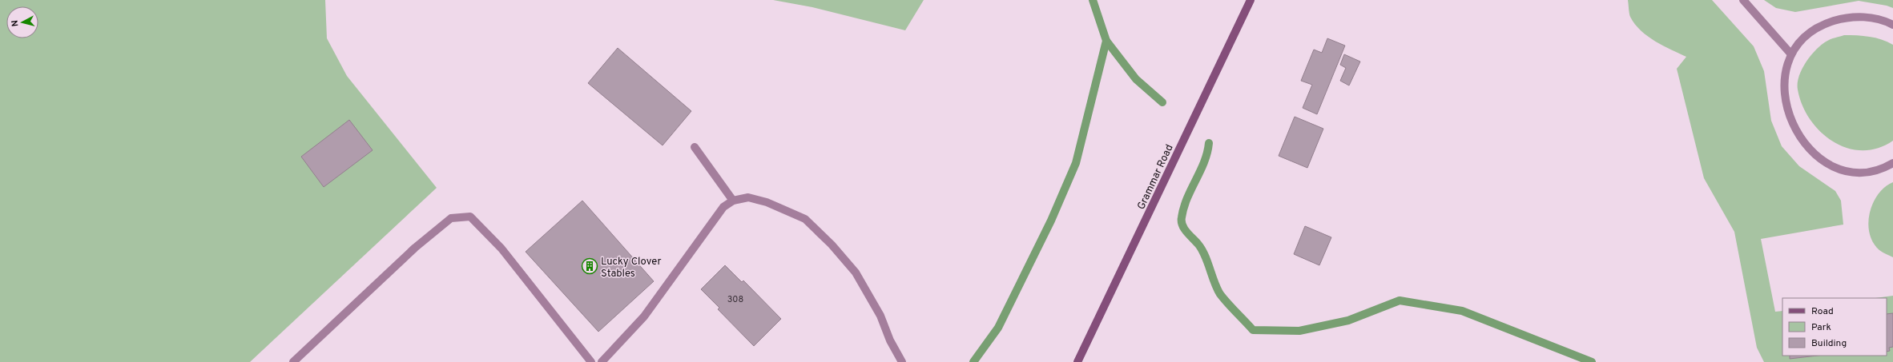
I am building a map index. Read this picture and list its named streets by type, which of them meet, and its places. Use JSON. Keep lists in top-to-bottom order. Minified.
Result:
{"streets":{"street":["Grammar Road"]},"places":{"building":["Lucky Clover Stables"]},"house_numbers":["308"],"legend":["Road","Park","Building"],"north":"left"}
